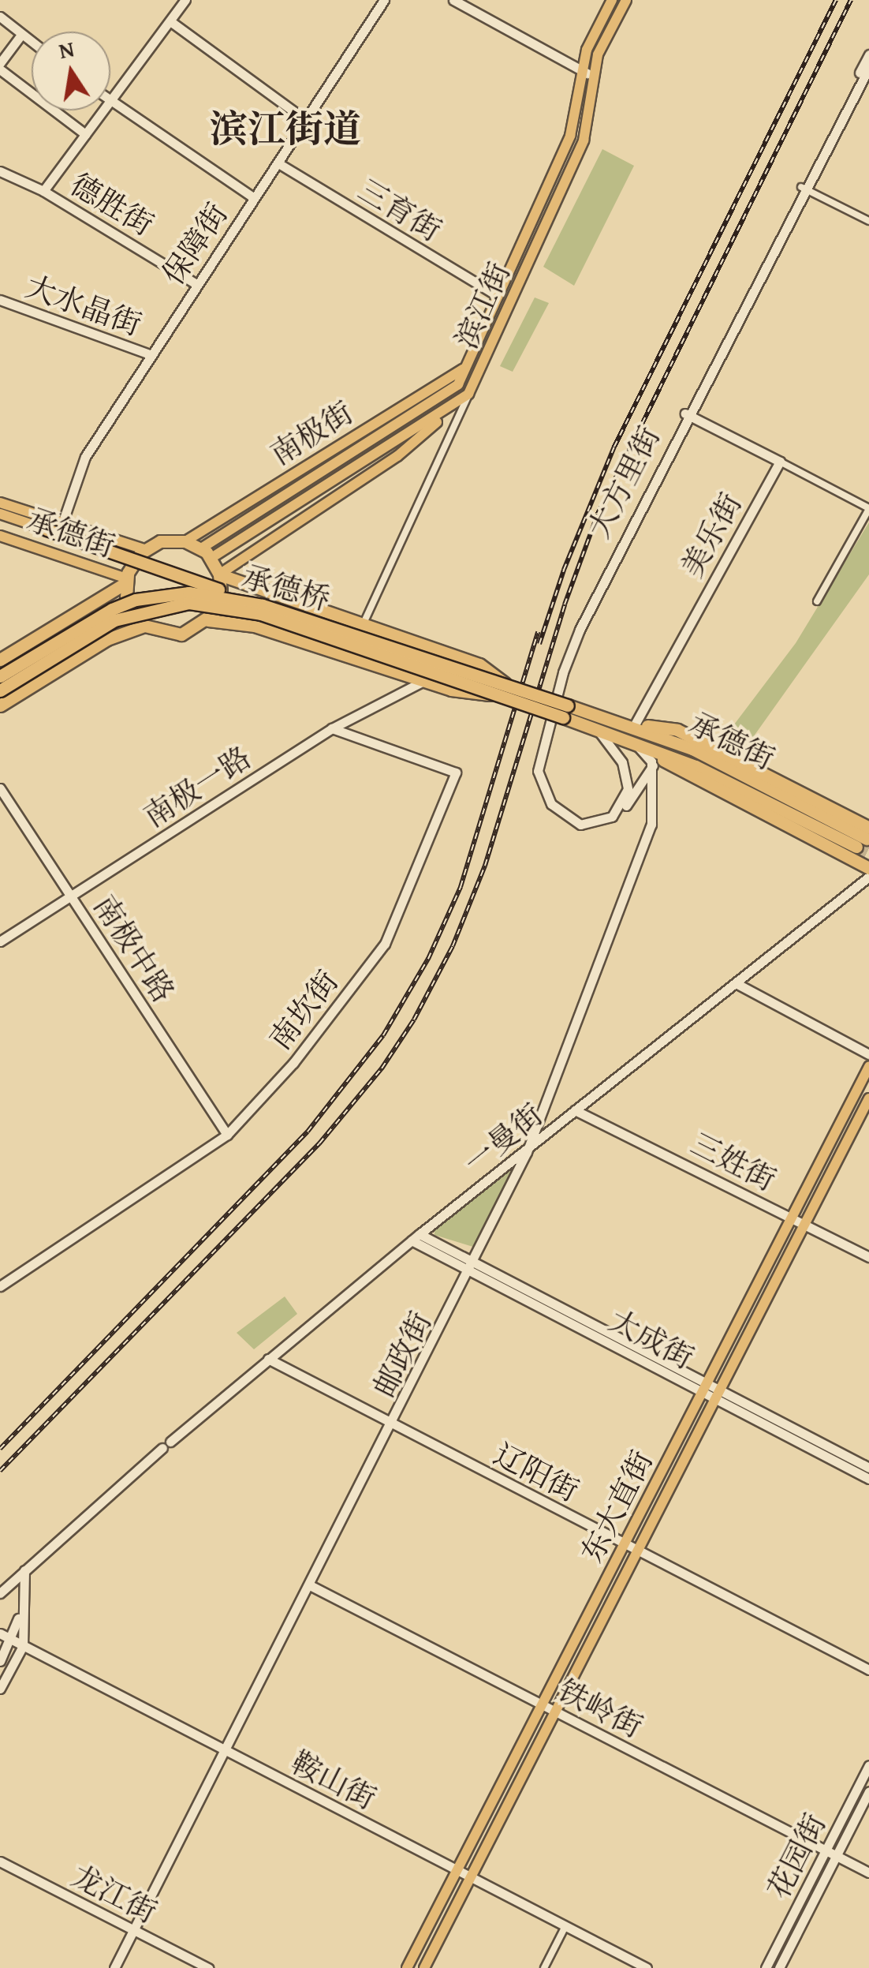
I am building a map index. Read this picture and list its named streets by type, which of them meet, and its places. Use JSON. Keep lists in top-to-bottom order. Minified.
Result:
{"streets":{"highway":["承德街","承德桥"],"main road":["滨江街","南极街","东大直街"],"street":["德胜街","三育街","保障街","大水晶街","大方里街","美乐街","南极一路","南极中路","南坎街","一曼街","三姓街","大成街","邮政街","辽阳街","铁岭街","鞍山街","花园街","龙江街"]},"crossings":[["德胜街","保障街"],["三育街","保障街"],["三育街","滨江街"],["保障街","大水晶街"],["滨江街","南极街"],["南极街","承德街"],["大方里街","承德街"],["大方里街","邮政街"],["承德街","美乐街"],["承德街","承德桥"],["南极一路","南极中路"],["南极一路","南坎街"],["南极中路","南坎街"],["一曼街","三姓街"],["一曼街","大成街"],["一曼街","邮政街"],["一曼街","辽阳街"],["三姓街","东大直街"],["大成街","邮政街"],["大成街","东大直街"],["邮政街","辽阳街"],["邮政街","铁岭街"],["邮政街","鞍山街"],["邮政街","龙江街"],["辽阳街","东大直街"],["东大直街","铁岭街"],["东大直街","鞍山街"],["铁岭街","花园街"]],"districts":["滨江街道"],"north":"top"}
